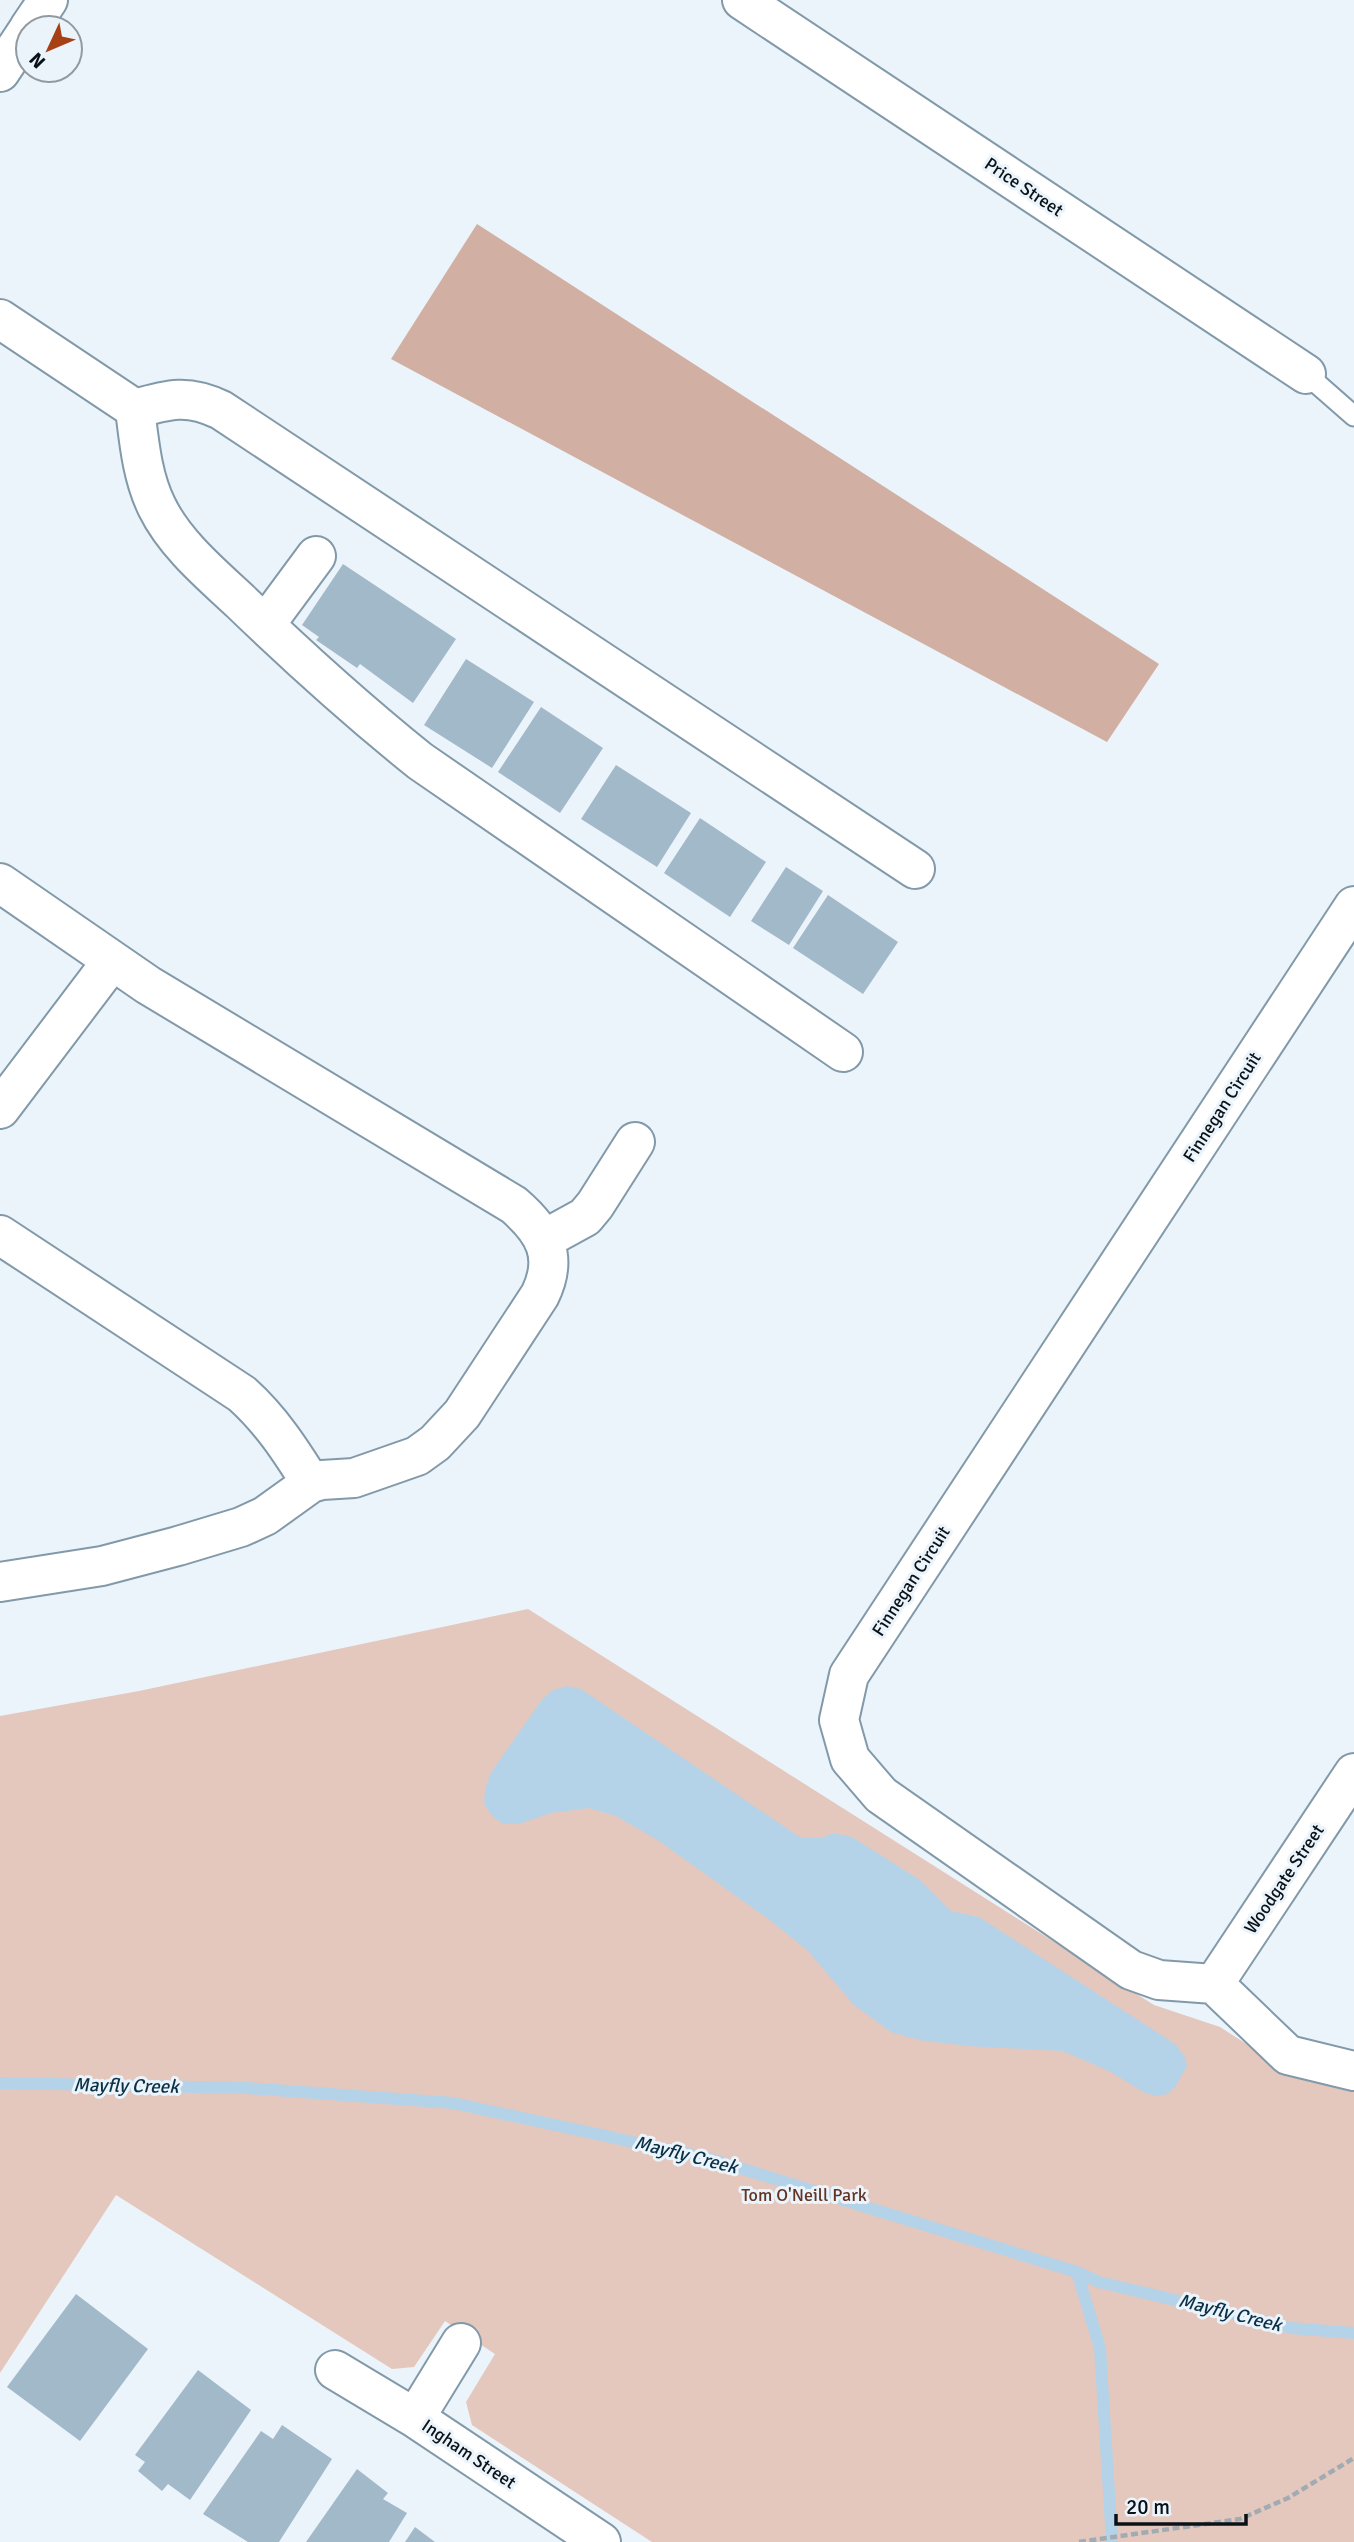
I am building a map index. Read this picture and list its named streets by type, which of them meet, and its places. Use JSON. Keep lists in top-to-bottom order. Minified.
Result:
{"streets":{"street":["Price Street","Finnegan Circuit","Woodgate Street","Ingham Street"]},"crossings":[["Finnegan Circuit","Woodgate Street"]],"water":["Mayfly Creek"],"parks":["Tom O'Neill Park"],"scale_bar":"20 m","north":"bottom left"}
